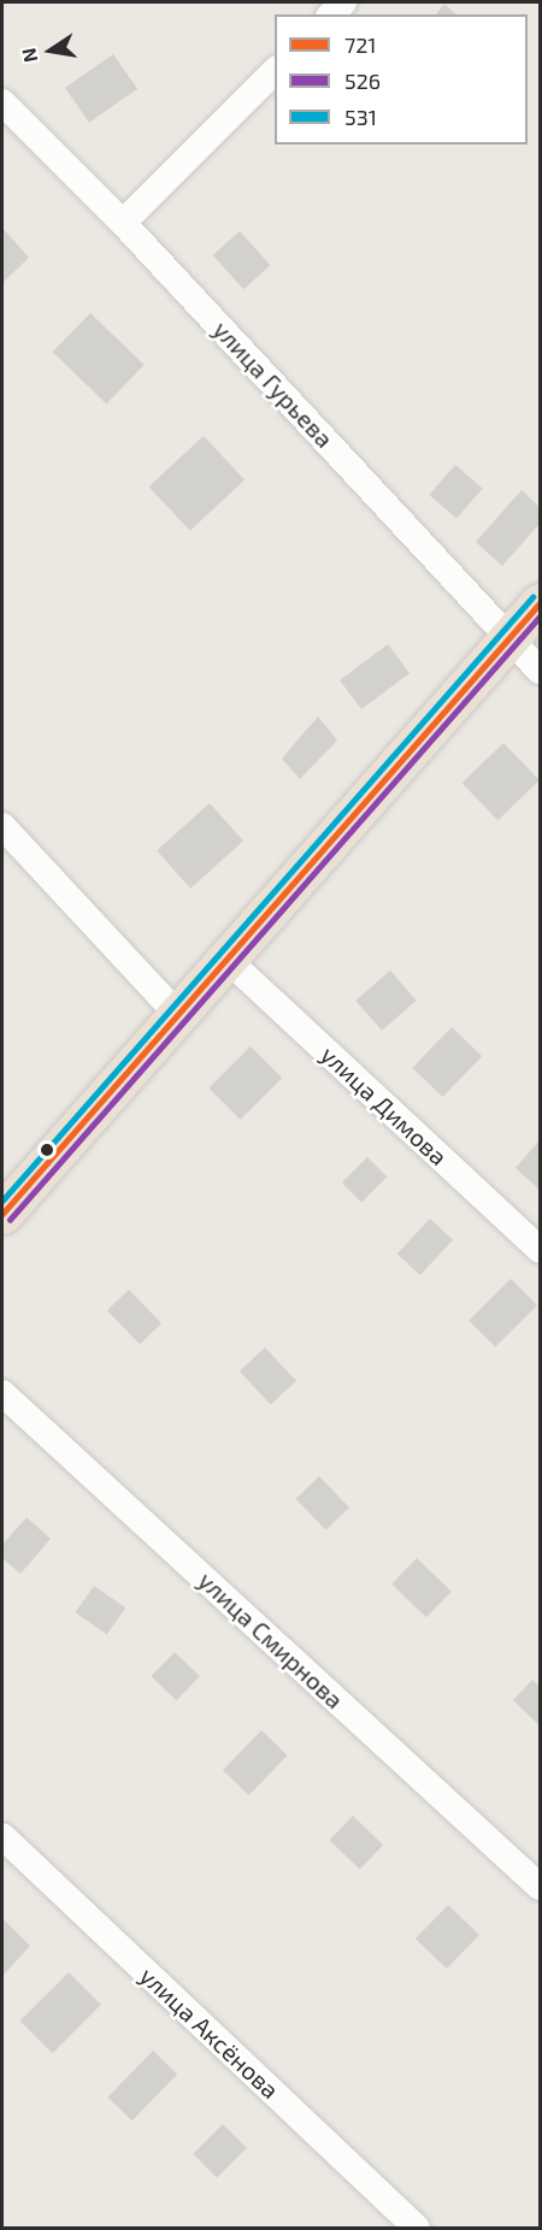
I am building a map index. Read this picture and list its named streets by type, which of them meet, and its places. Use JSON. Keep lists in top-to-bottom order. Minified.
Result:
{"streets":{"street":["улица Гурьева","улица Димова","улица Смирнова","улица Аксёнова"]},"lines":["transit line 531","transit line 721","transit line 526"],"legend":["721","526","531"],"north":"left"}
